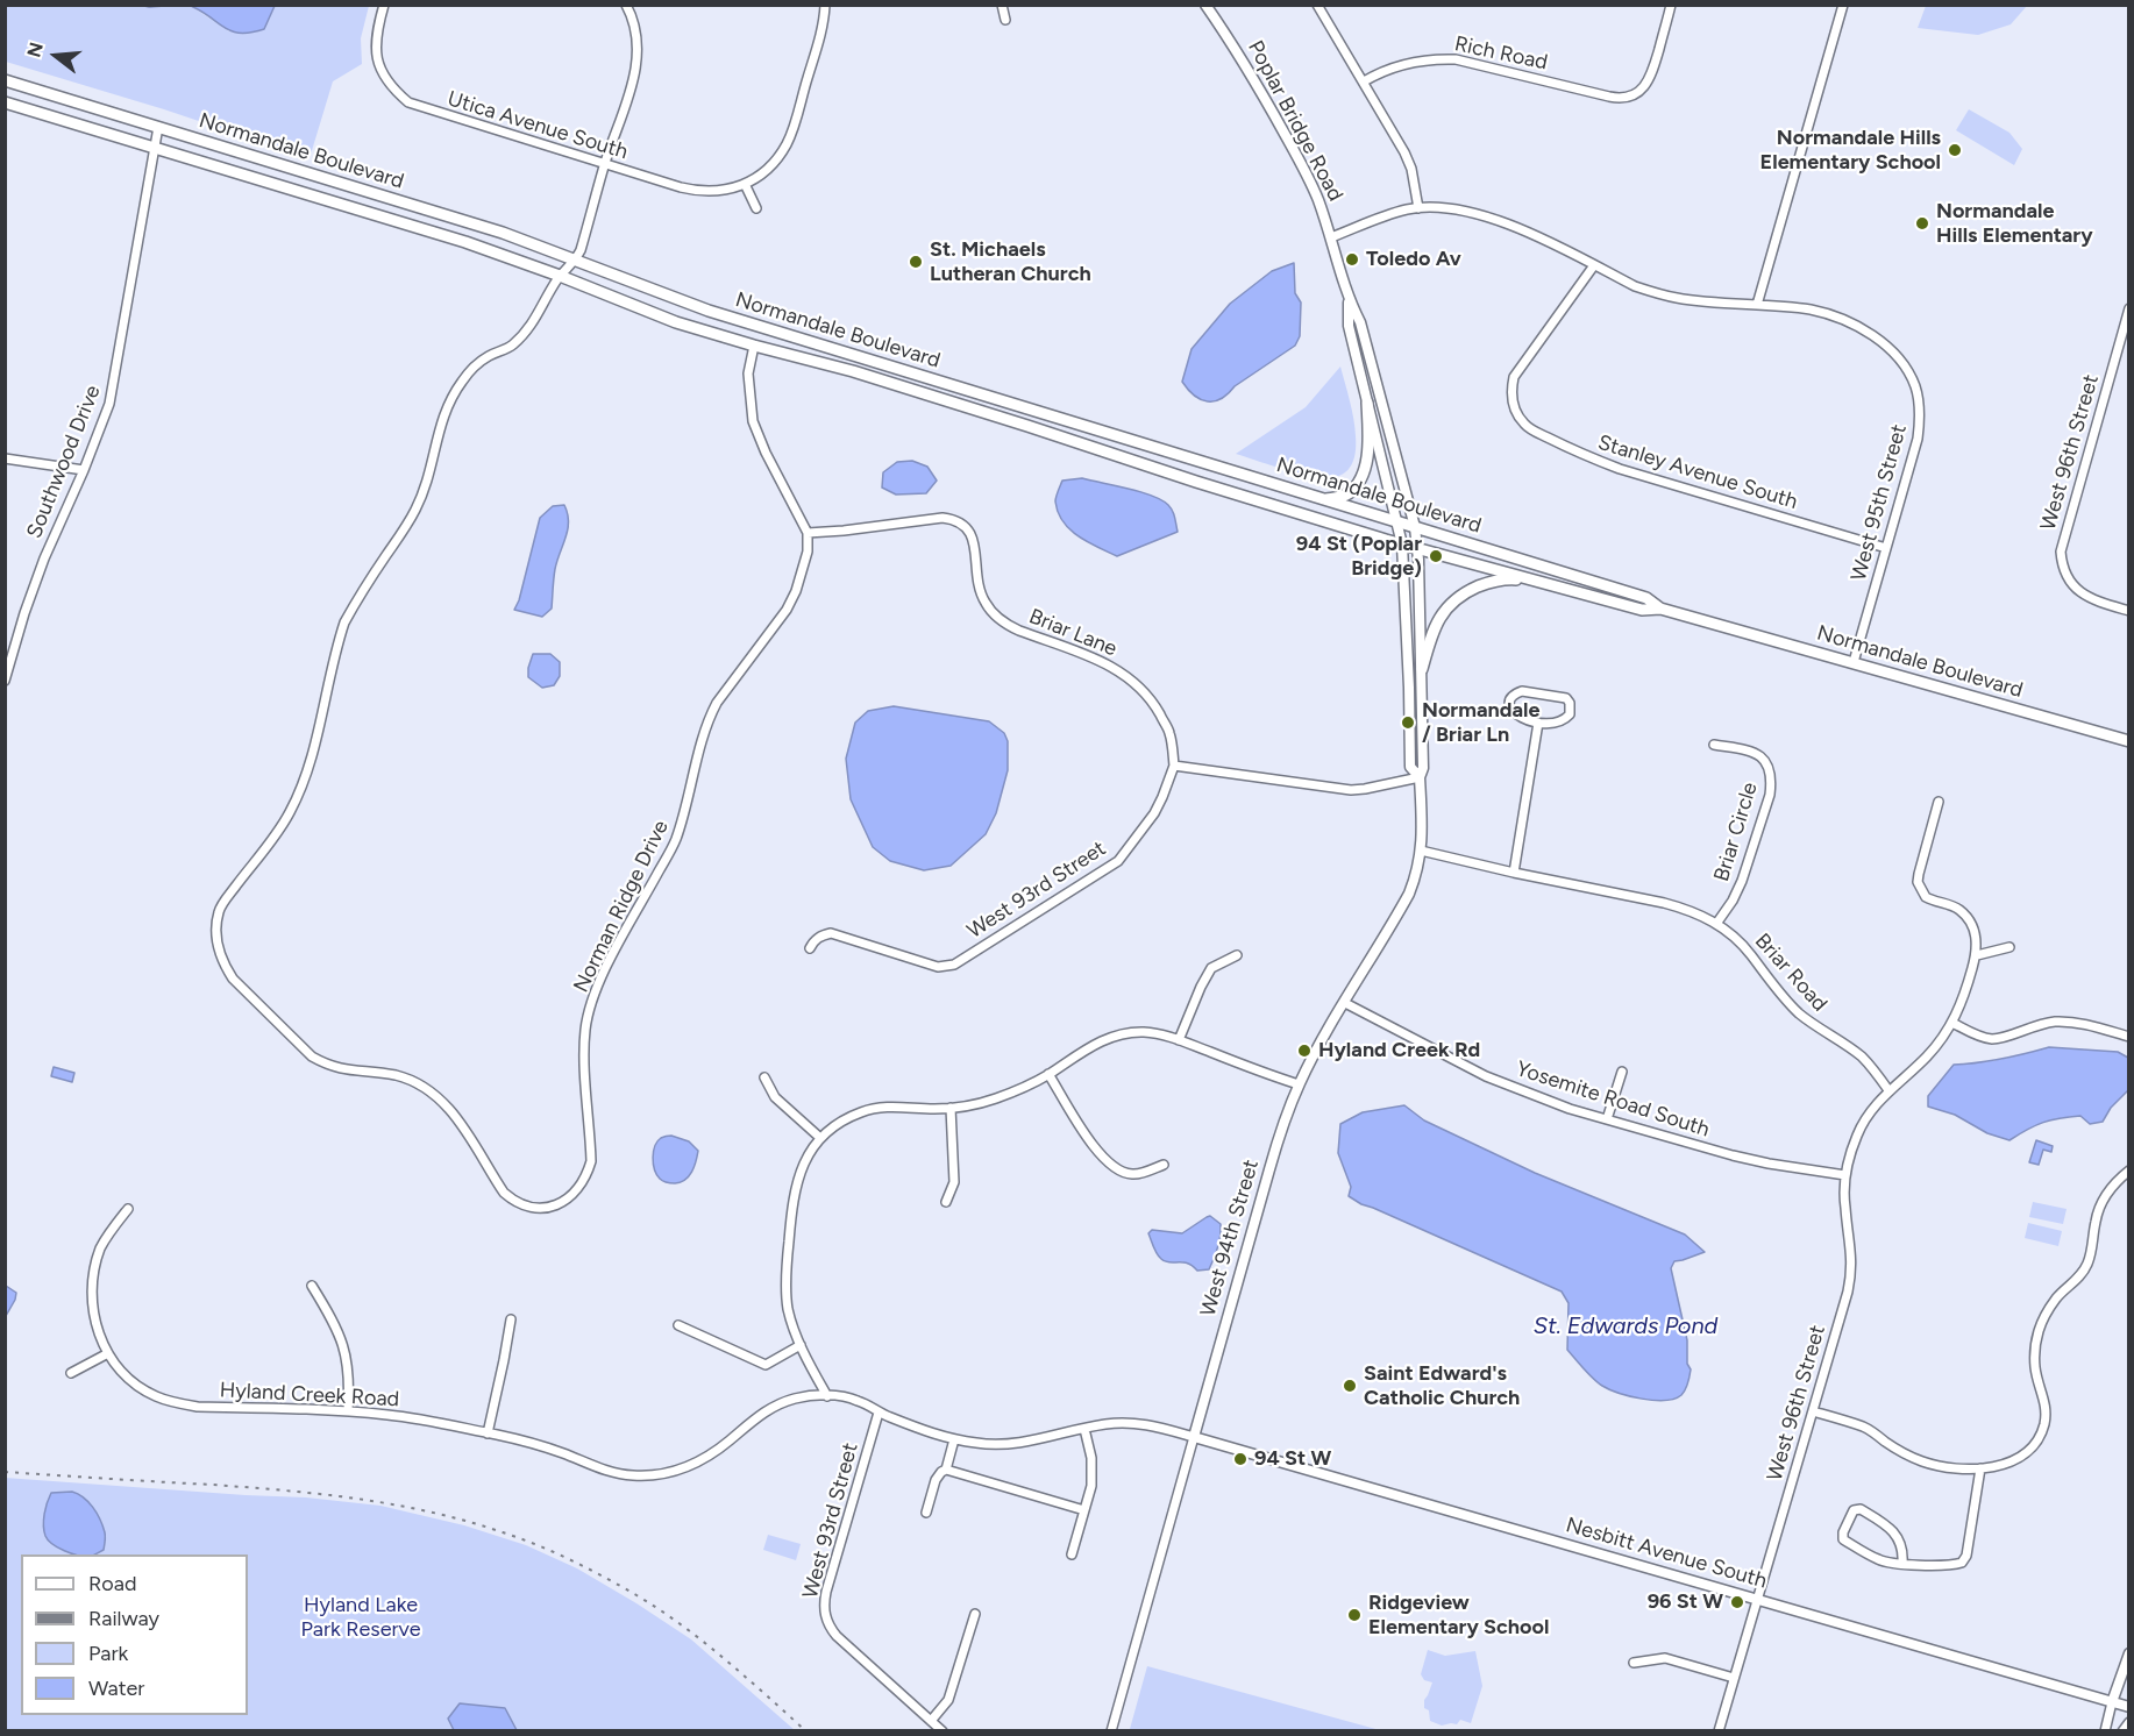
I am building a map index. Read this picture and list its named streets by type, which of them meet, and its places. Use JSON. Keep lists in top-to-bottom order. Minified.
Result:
{"streets":{"main road":["Normandale Boulevard"],"street":["Rich Road","Poplar Bridge Road","Utica Avenue South","West 96th Street","Southwood Drive","Stanley Avenue South","West 95th Street","Briar Lane","Briar Circle","West 93rd Street","Norman Ridge Drive","Briar Road","Yosemite Road South","West 94th Street","Hyland Creek Road","Nesbitt Avenue South"]},"crossings":[["Poplar Bridge Road","Normandale Boulevard"],["Poplar Bridge Road","West 94th Street"],["Normandale Boulevard","Southwood Drive"],["Normandale Boulevard","West 95th Street"],["Normandale Boulevard","Norman Ridge Drive"],["West 96th Street","Briar Road"],["West 96th Street","Yosemite Road South"],["West 96th Street","Nesbitt Avenue South"],["Stanley Avenue South","West 95th Street"],["Briar Lane","West 93rd Street"],["Briar Lane","Norman Ridge Drive"],["Briar Circle","Briar Road"],["West 93rd Street","Hyland Creek Road"],["Briar Road","West 94th Street"],["Yosemite Road South","West 94th Street"],["West 94th Street","Hyland Creek Road"],["West 94th Street","Nesbitt Avenue South"],["Hyland Creek Road","Nesbitt Avenue South"]],"water":["St. Edwards Pond"],"parks":["Hyland Lake Park Reserve"],"places":["Normandale Hills Elementary School","Normandale Hills Elementary","Toledo Av","St. Michaels Lutheran Church","94 St (Poplar Bridge)","Normandale / Briar Ln","Hyland Creek Rd","Saint Edward's Catholic Church","94 St W","96 St W","Ridgeview Elementary School"],"legend":["Road","Railway","Park","Water"],"north":"left"}
